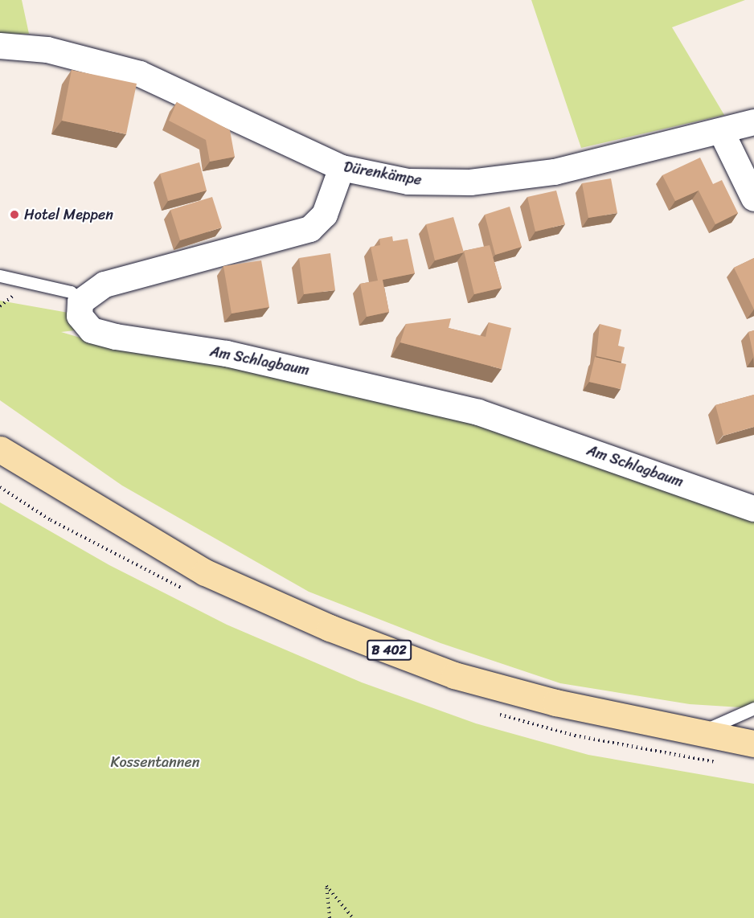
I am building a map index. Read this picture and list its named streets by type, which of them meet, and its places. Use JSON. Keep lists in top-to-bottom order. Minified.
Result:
{"streets":{"main road":["B 402"],"street":["Dürenkämpe","Am Schlagbaum"]},"parks":["Kossentannen"],"places":["Hotel Meppen"]}
